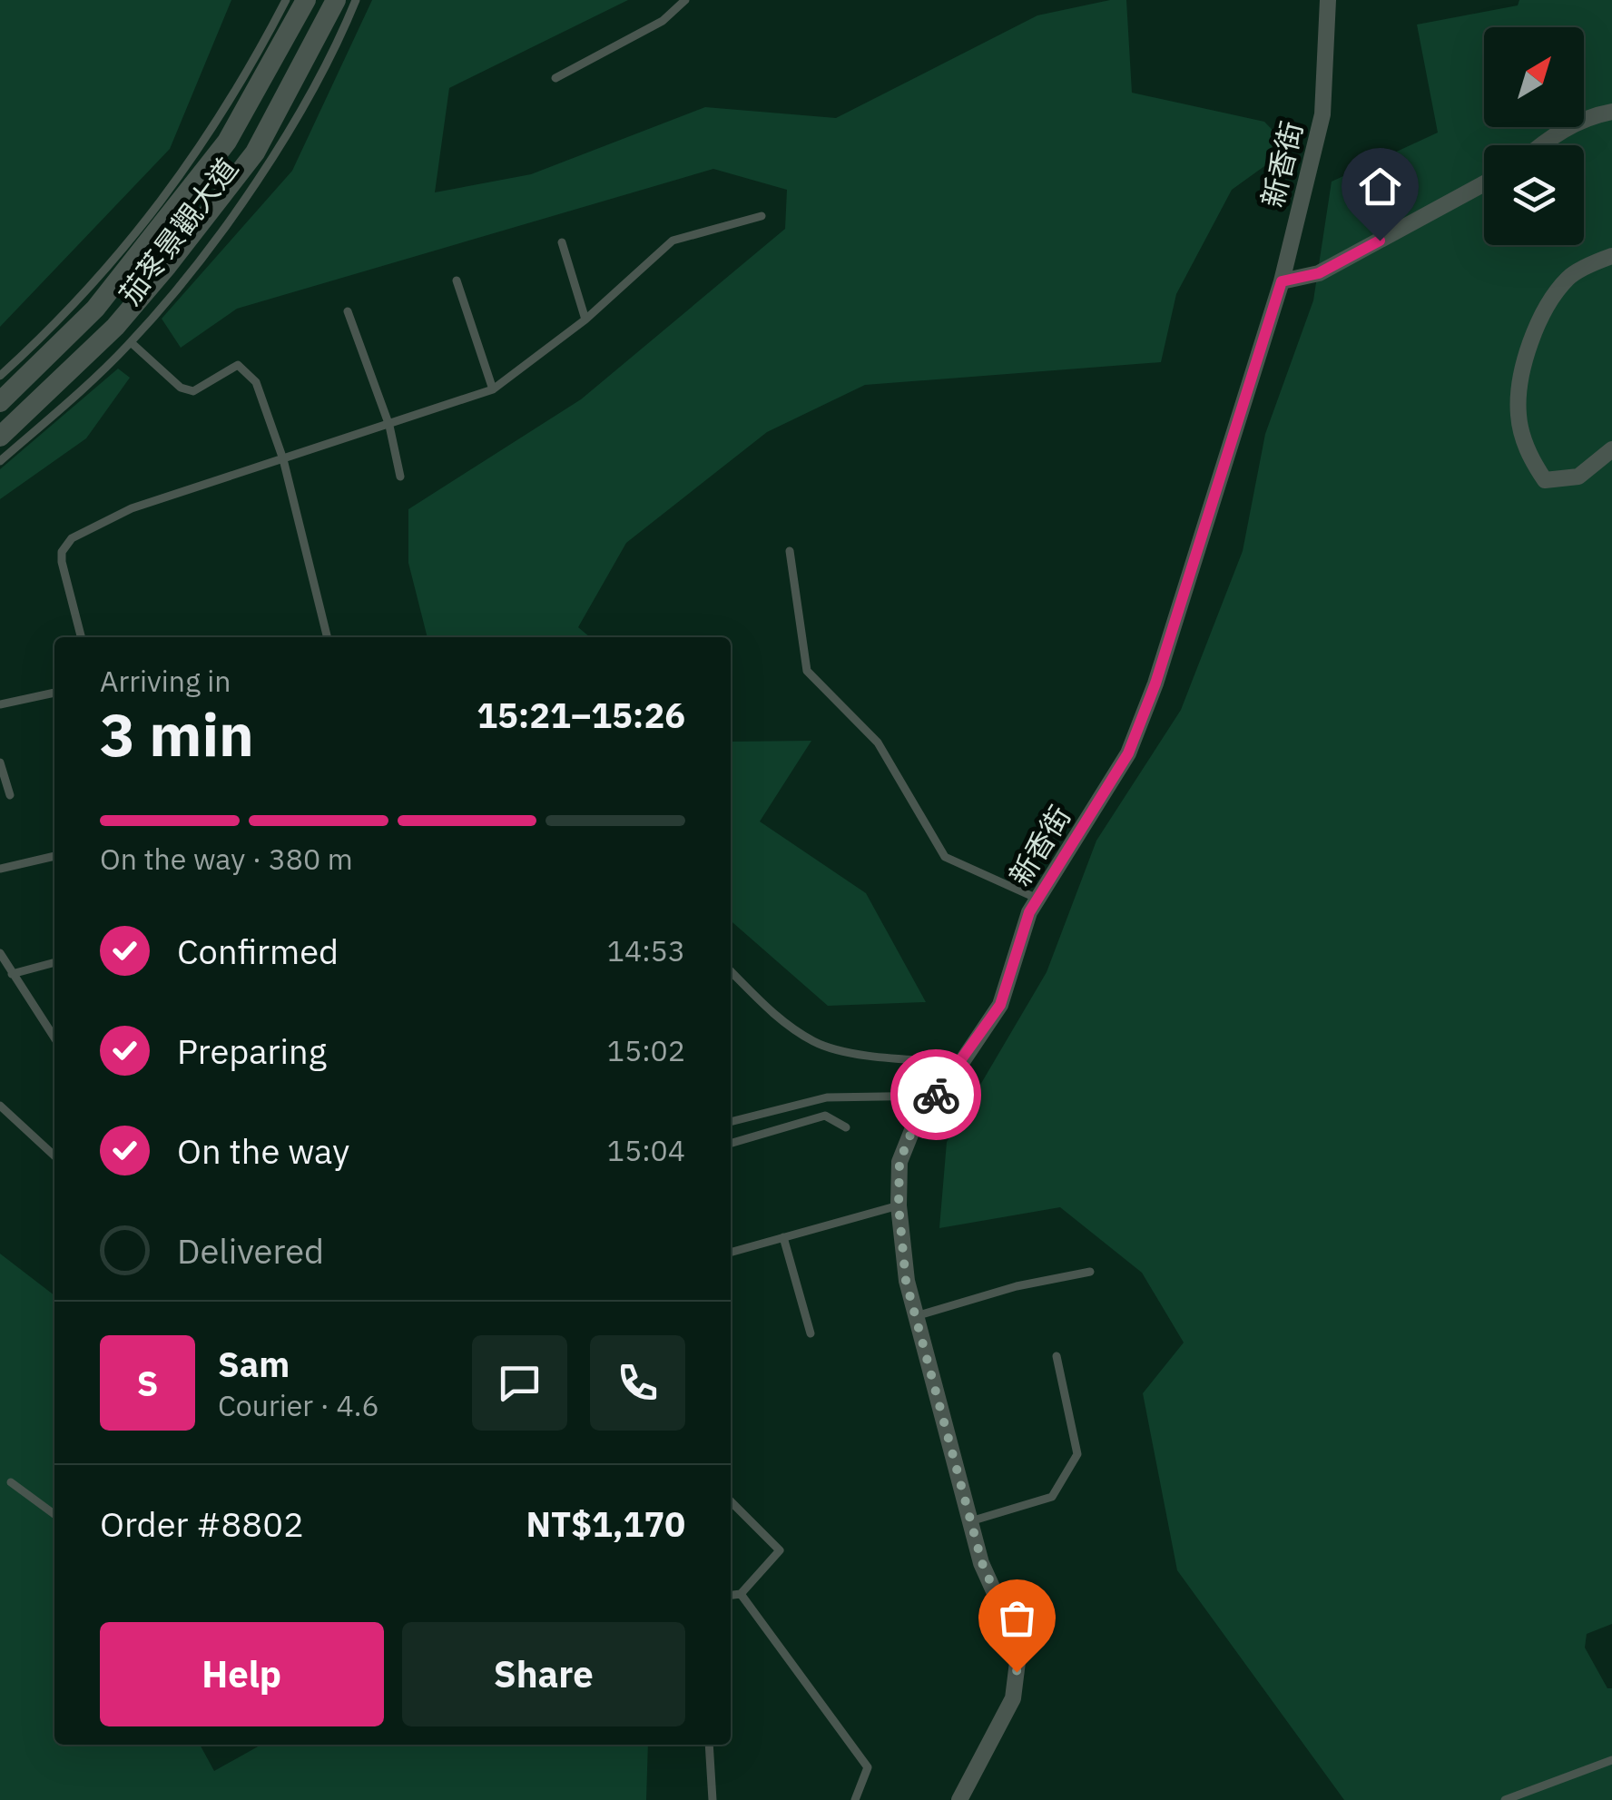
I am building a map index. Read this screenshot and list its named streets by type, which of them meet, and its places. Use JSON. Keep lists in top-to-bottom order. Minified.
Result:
{"streets":{"street":["新香街","茄苳景觀大道"]},"north":"top right","page":{"heading":["3 min","Arriving in","15:21–15:26"],"panel":["Sam","Courier · 4.6","Order #8802","NT$1,170"],"bar":"On the way · 380 m","list":[["Confirmed","14:53"],["Preparing","15:02"],["On the way","15:04"],"Delivered"],"round":"S","buttons":["Help","Share"]}}
